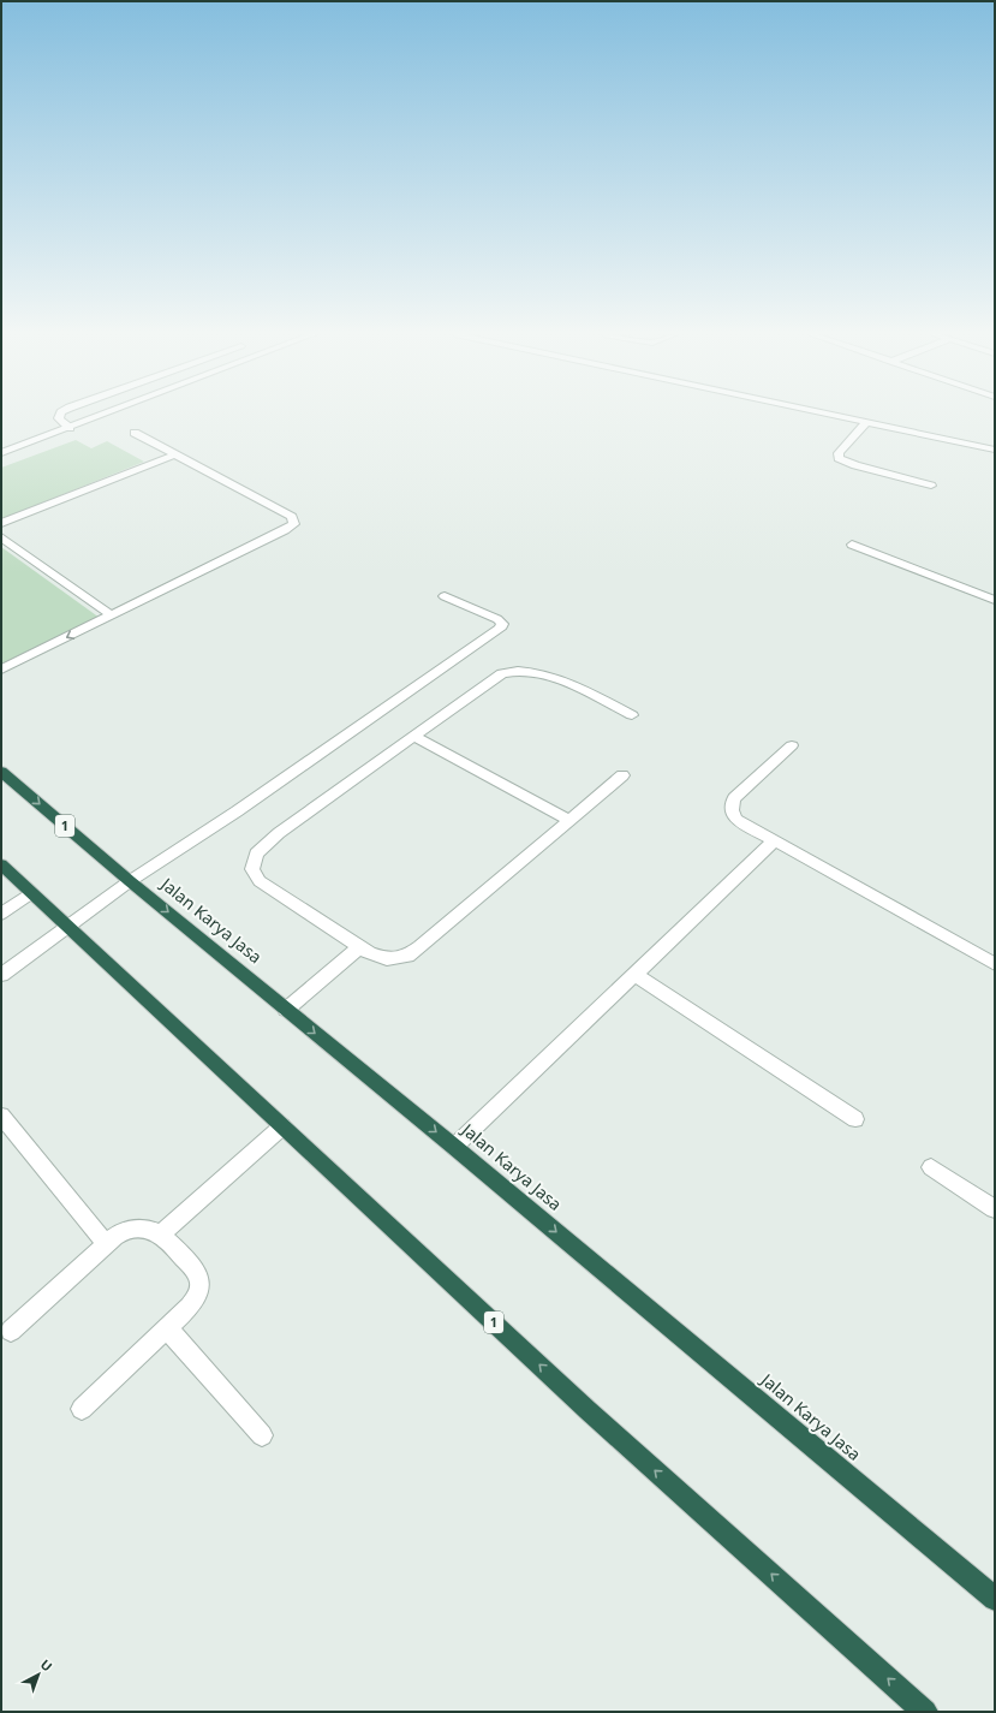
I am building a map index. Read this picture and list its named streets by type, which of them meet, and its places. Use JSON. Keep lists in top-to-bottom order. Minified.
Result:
{"streets":{"highway":["1","Jalan Karya Jasa"]},"north":"top right"}
